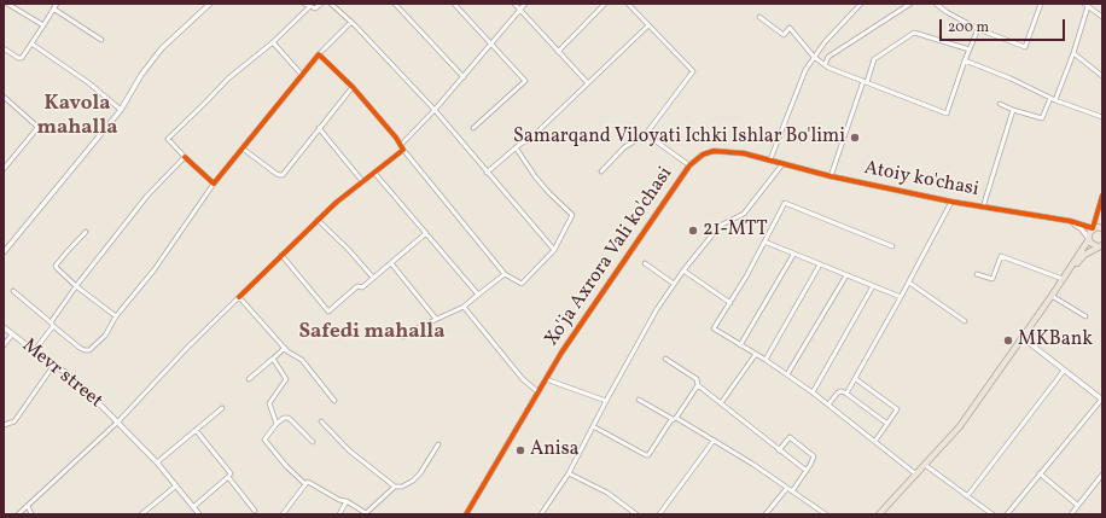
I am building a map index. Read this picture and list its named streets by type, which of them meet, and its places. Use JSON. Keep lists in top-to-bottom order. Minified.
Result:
{"streets":{"street":["Atoiy ko'chasi","Xo'ja Axrora Vali ko'chasi","Mevr street"]},"crossings":[["Atoiy ko'chasi","Xo'ja Axrora Vali ko'chasi"]],"districts":["Kavola mahalla","Safedi mahalla"],"places":["Samarqand Viloyati Ichki Ishlar Bo'limi","21-MTT","MKBank","Anisa"],"scale_bar":"200 m"}
